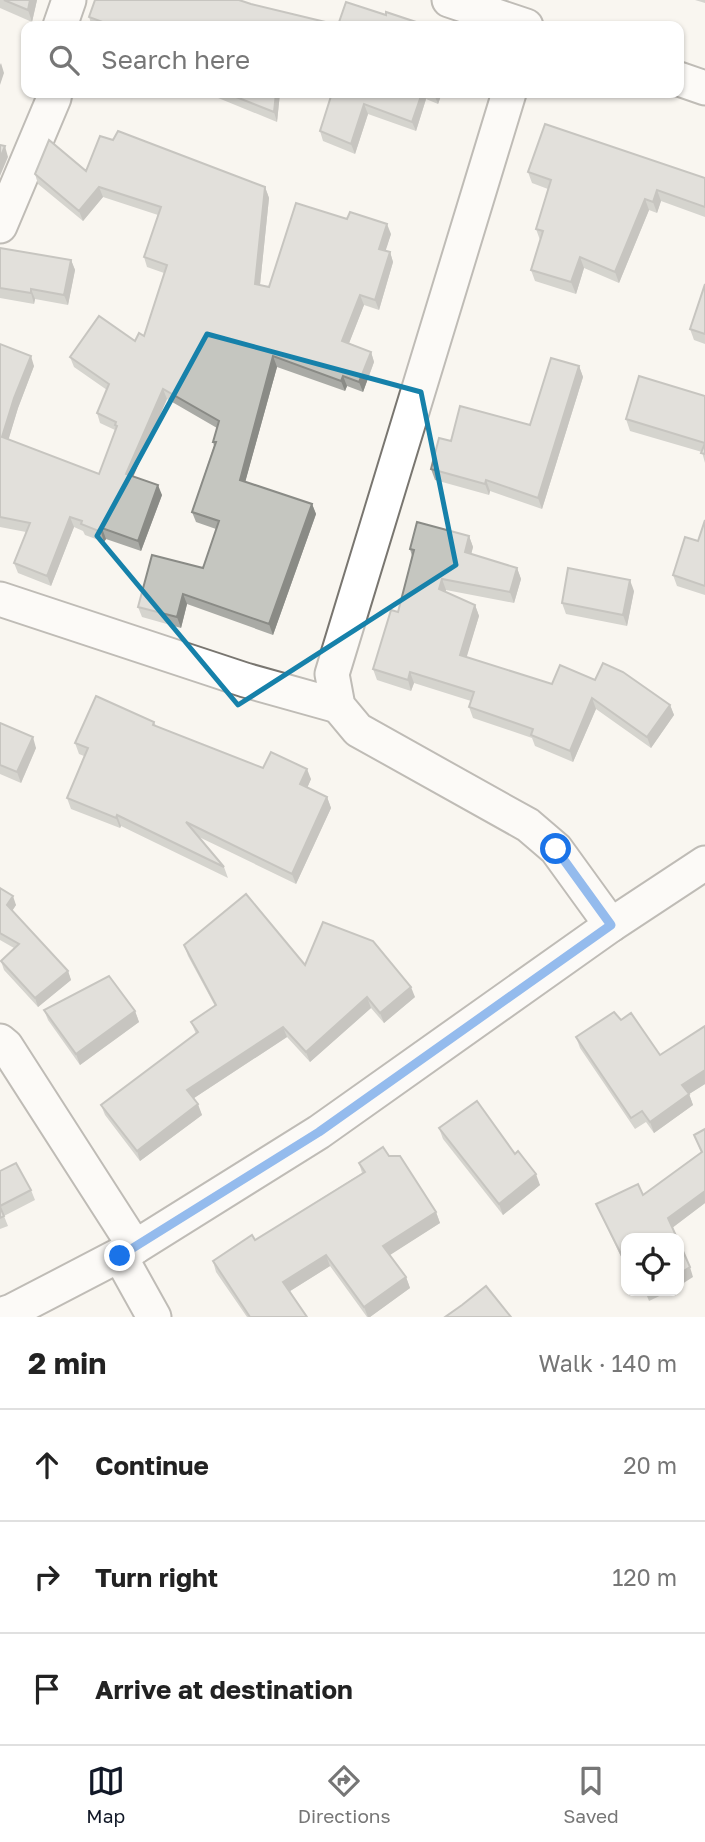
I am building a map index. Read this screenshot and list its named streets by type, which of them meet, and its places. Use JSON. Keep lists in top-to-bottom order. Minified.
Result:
{"page":{"search":"Search here","heading":["2 min","Walk · 140 m"],"list":[["Continue","20 m"],["Turn right","120 m"],"Arrive at destination"],"nav":["Map","Directions","Saved"]}}
